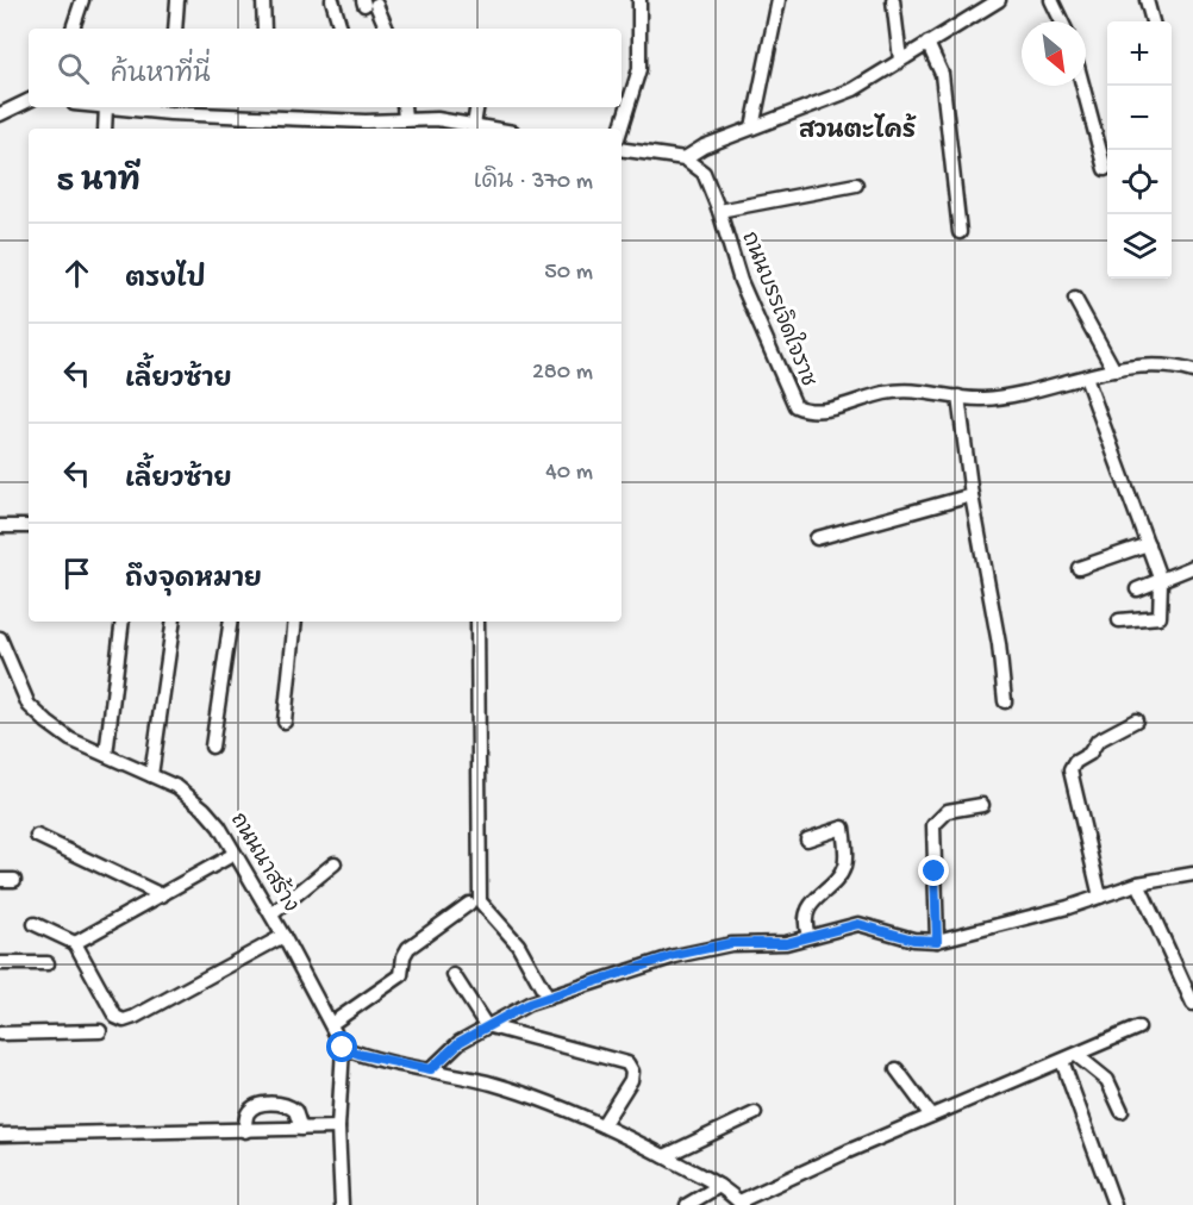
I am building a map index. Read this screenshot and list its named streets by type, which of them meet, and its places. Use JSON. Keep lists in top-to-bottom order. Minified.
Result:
{"streets":{"street":["ถนนบรรเจิดใจราช","ถนนนาสร้าง"]},"districts":["สวนตะไคร้"],"north":"bottom right","page":{"map_buttons":["+","−"],"search":"ค้นหาที่นี่","heading":["5 นาที","เดิน · 370 m"],"list":[["ตรงไป","50 m"],["เลี้ยวซ้าย","280 m"],["เลี้ยวซ้าย","40 m"],"ถึงจุดหมาย"]}}
